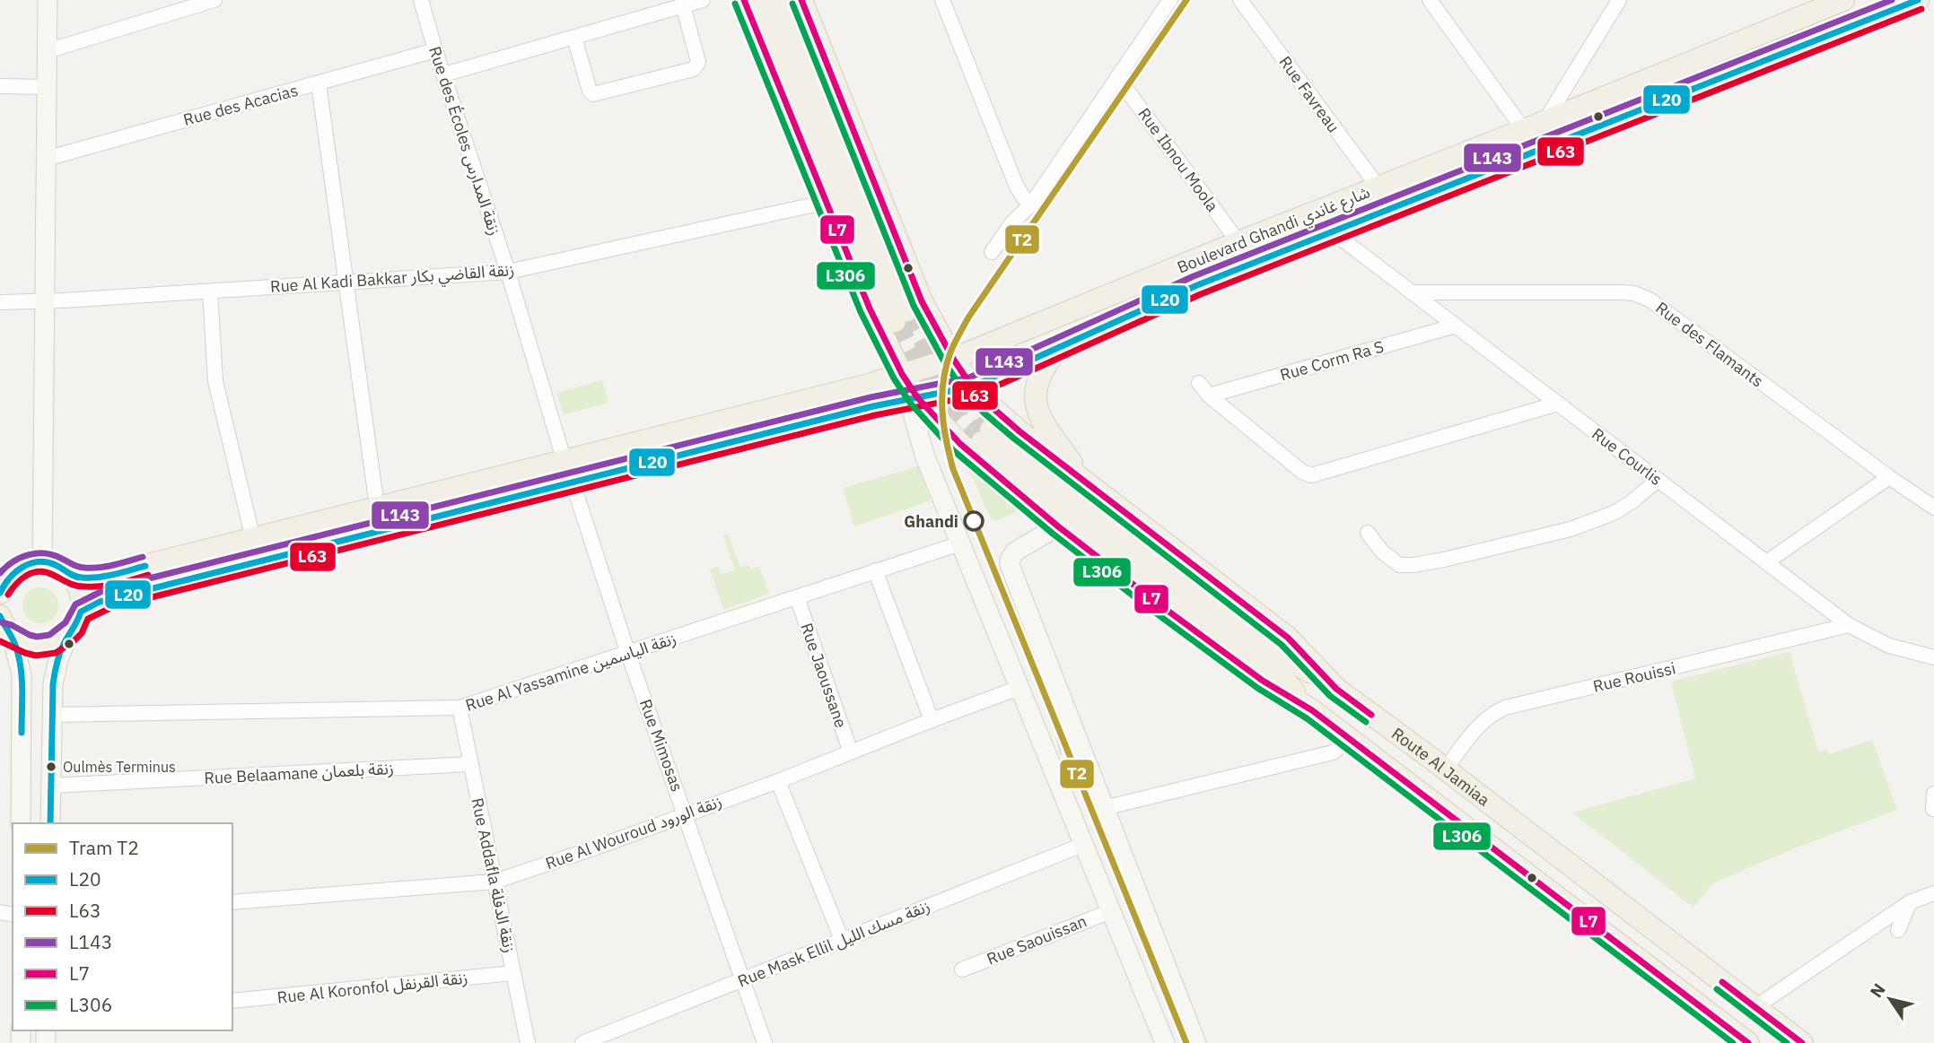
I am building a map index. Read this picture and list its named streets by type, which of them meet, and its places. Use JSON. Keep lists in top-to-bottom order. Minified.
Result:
{"streets":{"main road":["Boulevard Ghandi شارع غاندي","Route Al Jamiaa"],"street":["Rue Favreau","Rue des Acacias","Rue des Écoles زنقة المدارس","Rue Ibnou Moola","Rue Al Kadi Bakkar زنقة القاضي بكار","Rue des Flamants","Rue Corm Ra S","Rue Courlis","Rue Al Yassamine زنقة الياسمين","Rue Jaoussane","Rue Rouissi","Rue Mimosas","Rue Belaamane زنقة بلعمان","Rue Al Wouroud زنقة الورود","Rue Addafla زنقة الدفلة","Rue Saouissan","Rue Mask Ellil زنقة مسك الليل","Rue Al Koronfol زنقة القرنفل"]},"crossings":[["Rue Favreau","Boulevard Ghandi شارع غاندي"],["Rue des Acacias","Rue des Écoles زنقة المدارس"],["Rue des Écoles زنقة المدارس","Boulevard Ghandi شارع غاندي"],["Rue des Écoles زنقة المدارس","Rue Al Kadi Bakkar زنقة القاضي بكار"],["Rue Ibnou Moola","Boulevard Ghandi شارع غاندي"],["Boulevard Ghandi شارع غاندي","Rue Courlis"],["Boulevard Ghandi شارع غاندي","Rue Mimosas"],["Boulevard Ghandi شارع غاندي","Route Al Jamiaa"],["Rue des Flamants","Rue Courlis"],["Rue Corm Ra S","Rue Courlis"],["Rue Courlis","Rue Rouissi"],["Rue Al Yassamine زنقة الياسمين","Rue Jaoussane"],["Rue Al Yassamine زنقة الياسمين","Rue Mimosas"],["Rue Al Yassamine زنقة الياسمين","Rue Addafla زنقة الدفلة"],["Rue Jaoussane","Rue Al Wouroud زنقة الورود"],["Rue Rouissi","Route Al Jamiaa"],["Rue Mimosas","Rue Al Wouroud زنقة الورود"],["Rue Mimosas","Rue Mask Ellil زنقة مسك الليل"],["Rue Belaamane زنقة بلعمان","Rue Addafla زنقة الدفلة"],["Rue Al Wouroud زنقة الورود","Rue Addafla زنقة الدفلة"],["Rue Addafla زنقة الدفلة","Rue Al Koronfol زنقة القرنفل"]],"places":["Ghandi","Oulmès Terminus"],"lines":["tram line T2","transit line L20","transit line L143","transit line L7","transit line L306","transit line L63"],"legend":["Tram T2","L20","L63","L143","L7","L306"],"north":"top left"}
